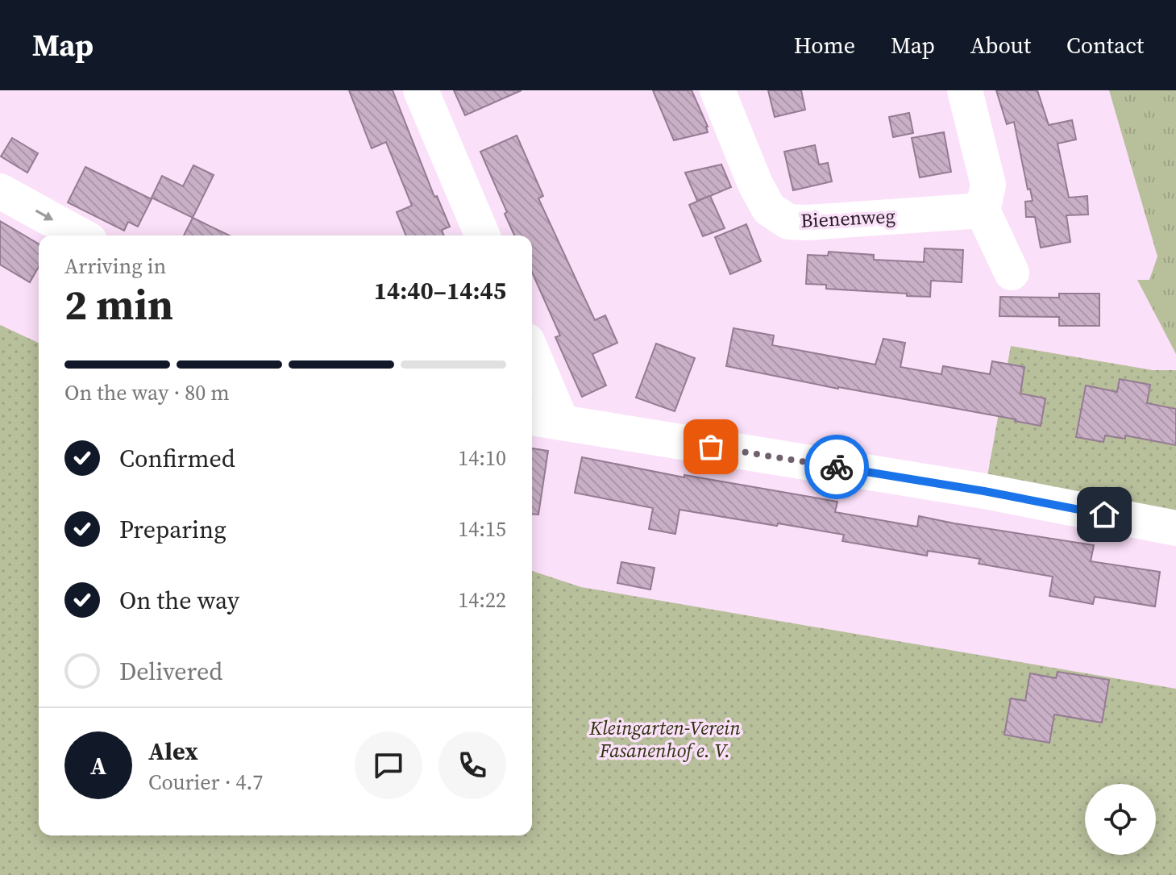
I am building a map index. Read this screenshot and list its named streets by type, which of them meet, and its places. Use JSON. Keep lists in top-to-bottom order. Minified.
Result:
{"streets":{"street":["Bienenweg"]},"parks":["Kleingarten-Verein Fasanenhof e. V."],"page":{"header":"Map","nav":["Home","Map","About","Contact"],"heading":["2 min","Arriving in","14:40–14:45"],"panel":["Alex","Courier · 4.7"],"bar":"On the way · 80 m","list":[["Confirmed","14:10"],["Preparing","14:15"],["On the way","14:22"],"Delivered"],"round":"A"}}
